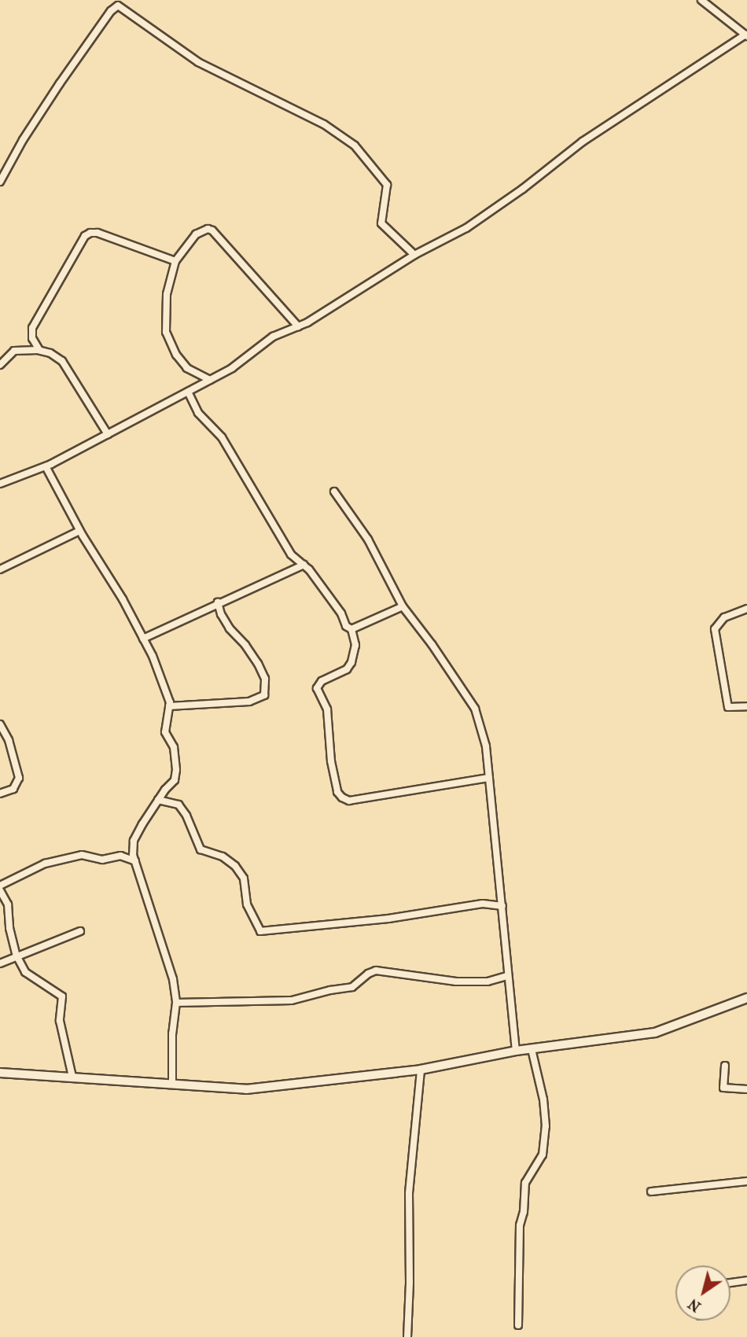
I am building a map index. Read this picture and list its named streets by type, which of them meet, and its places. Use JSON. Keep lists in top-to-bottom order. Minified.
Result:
{"north":"bottom left"}
